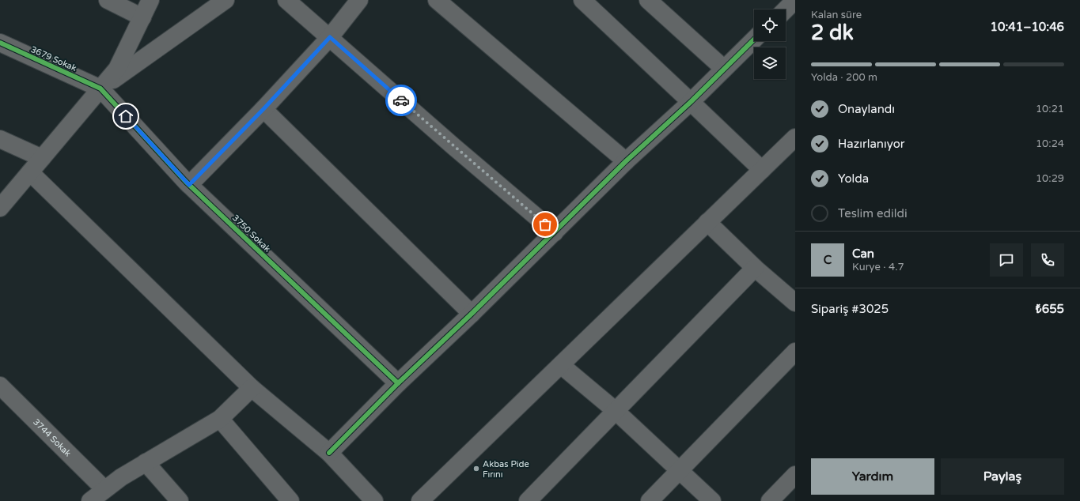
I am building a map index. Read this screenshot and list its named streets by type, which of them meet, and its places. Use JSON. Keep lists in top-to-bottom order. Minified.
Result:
{"streets":{"street":["3679 Sokak","3750 Sokak","3744 Sokak"]},"crossings":[["3679 Sokak","3750 Sokak"]],"places":["Akbas Pide Fırını"],"page":{"heading":["2 dk","Kalan süre","10:41–10:46"],"panel":["Can","Kurye · 4.7","Sipariş #3025","₺655"],"bar":"Yolda · 200 m","list":[["Onaylandı","10:21"],["Hazırlanıyor","10:24"],["Yolda","10:29"],"Teslim edildi"],"round":"C","buttons":["Yardım","Paylaş"]}}
